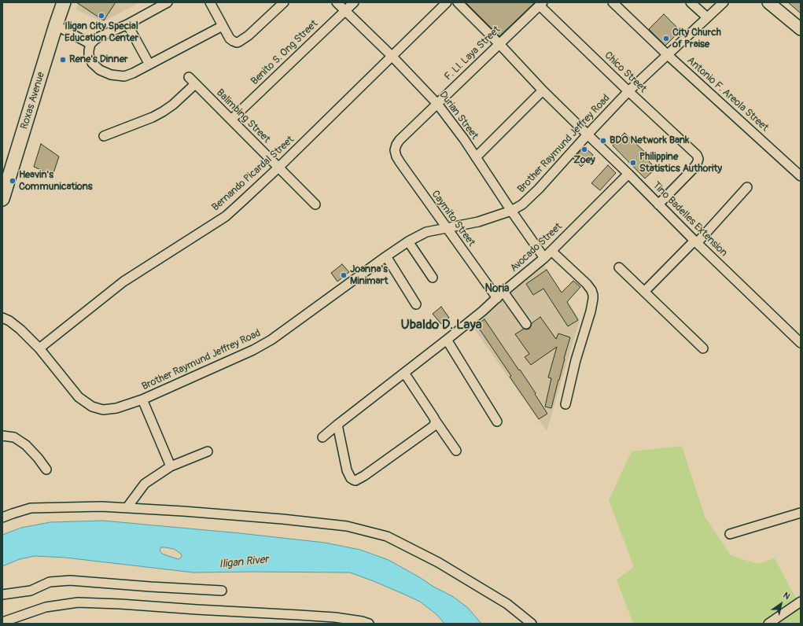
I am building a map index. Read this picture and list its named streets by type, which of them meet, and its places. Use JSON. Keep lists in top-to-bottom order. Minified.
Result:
{"streets":{"highway":["Roxas Avenue"],"street":["Benito S. Ong Street","F. Ll. Laya Street","Chico Street","Antonio F. Areola Street","Durian Street","Balimbing Street","Brother Raymund Jeffrey Road","Bernando Picardal Street","Caymito Street","Tino Badelles Extension","Avocado Street"]},"crossings":[["Benito S. Ong Street","Durian Street"],["Benito S. Ong Street","Balimbing Street"],["F. Ll. Laya Street","Chico Street"],["F. Ll. Laya Street","Durian Street"],["F. Ll. Laya Street","Caymito Street"],["F. Ll. Laya Street","Tino Badelles Extension"],["Chico Street","Brother Raymund Jeffrey Road"],["Chico Street","Tino Badelles Extension"],["Antonio F. Areola Street","Brother Raymund Jeffrey Road"],["Durian Street","Brother Raymund Jeffrey Road"],["Durian Street","Bernando Picardal Street"],["Durian Street","Avocado Street"],["Balimbing Street","Bernando Picardal Street"],["Brother Raymund Jeffrey Road","Bernando Picardal Street"],["Brother Raymund Jeffrey Road","Caymito Street"],["Brother Raymund Jeffrey Road","Tino Badelles Extension"],["Caymito Street","Avocado Street"],["Tino Badelles Extension","Avocado Street"]],"districts":["Noria","Ubaldo D. Laya"],"water":["Iligan River"],"places":["Iligan City Special Education Center","City Church of Praise","Rene's Dinner","BDO Network Bank","Zoey","Philippine Statistics Authority","Heavin's Communications","Joanna's Minimart"],"north":"top right"}
